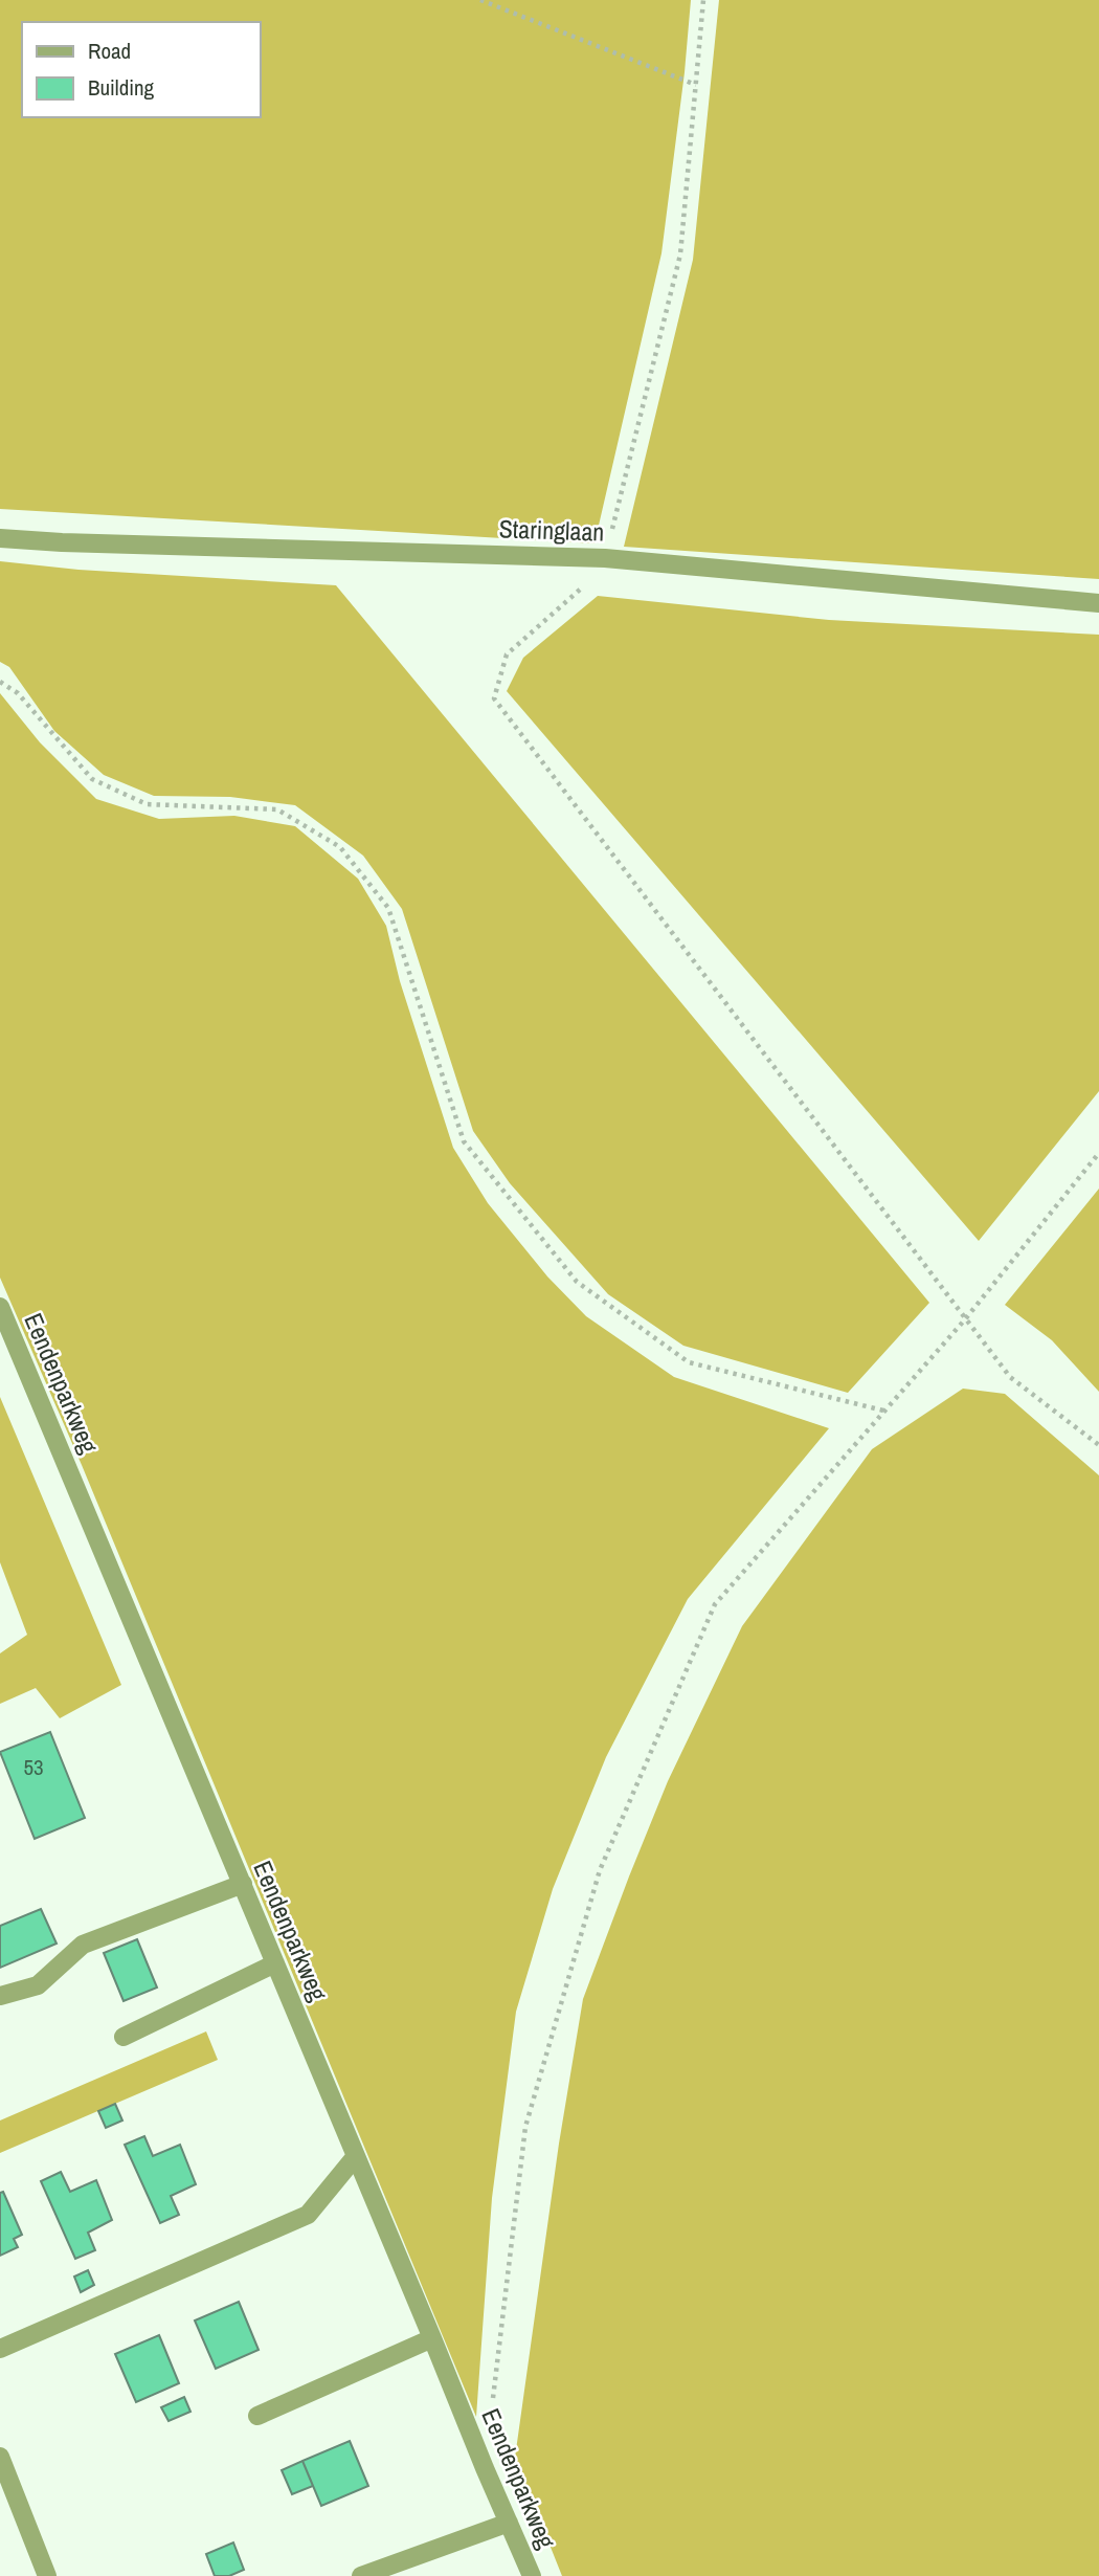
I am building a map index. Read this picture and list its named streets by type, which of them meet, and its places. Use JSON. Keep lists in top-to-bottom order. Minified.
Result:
{"streets":{"street":["Staringlaan","Eendenparkweg"]},"house_numbers":["53"],"legend":["Road","Building"]}
